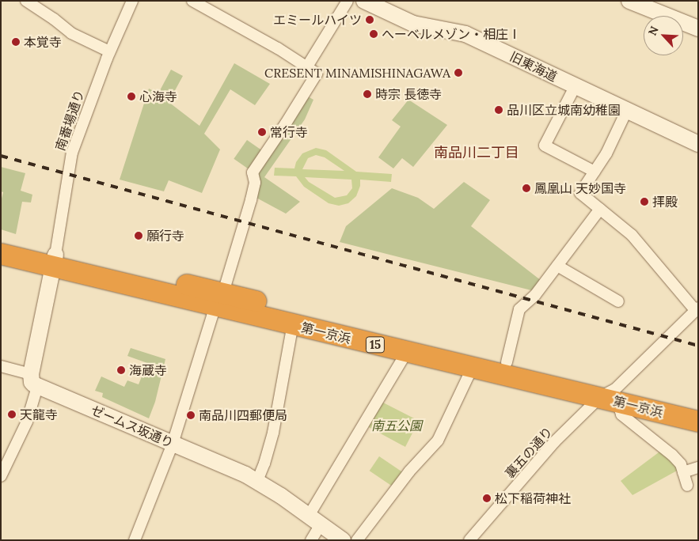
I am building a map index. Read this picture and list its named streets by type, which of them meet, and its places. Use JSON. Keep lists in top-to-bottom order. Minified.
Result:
{"streets":{"highway":["第一京浜","15"],"street":["旧東海道","南番場通り","ゼームス坂通り","裏五の通り"]},"crossings":[["南番場通り","第一京浜"],["第一京浜","裏五の通り"]],"districts":["南品川二丁目"],"parks":["南五公園"],"places":["エミールハイツ","へーベルメゾン・相庄Ⅰ","本覚寺","CRESENT MINAMISHINAGAWA","時宗 長徳寺","心海寺","品川区立城南幼稚園","常行寺","鳳凰山 天妙国寺","拝殿","願行寺","海蔵寺","天龍寺","南品川四郵便局","松下稲荷神社"],"north":"top left"}
